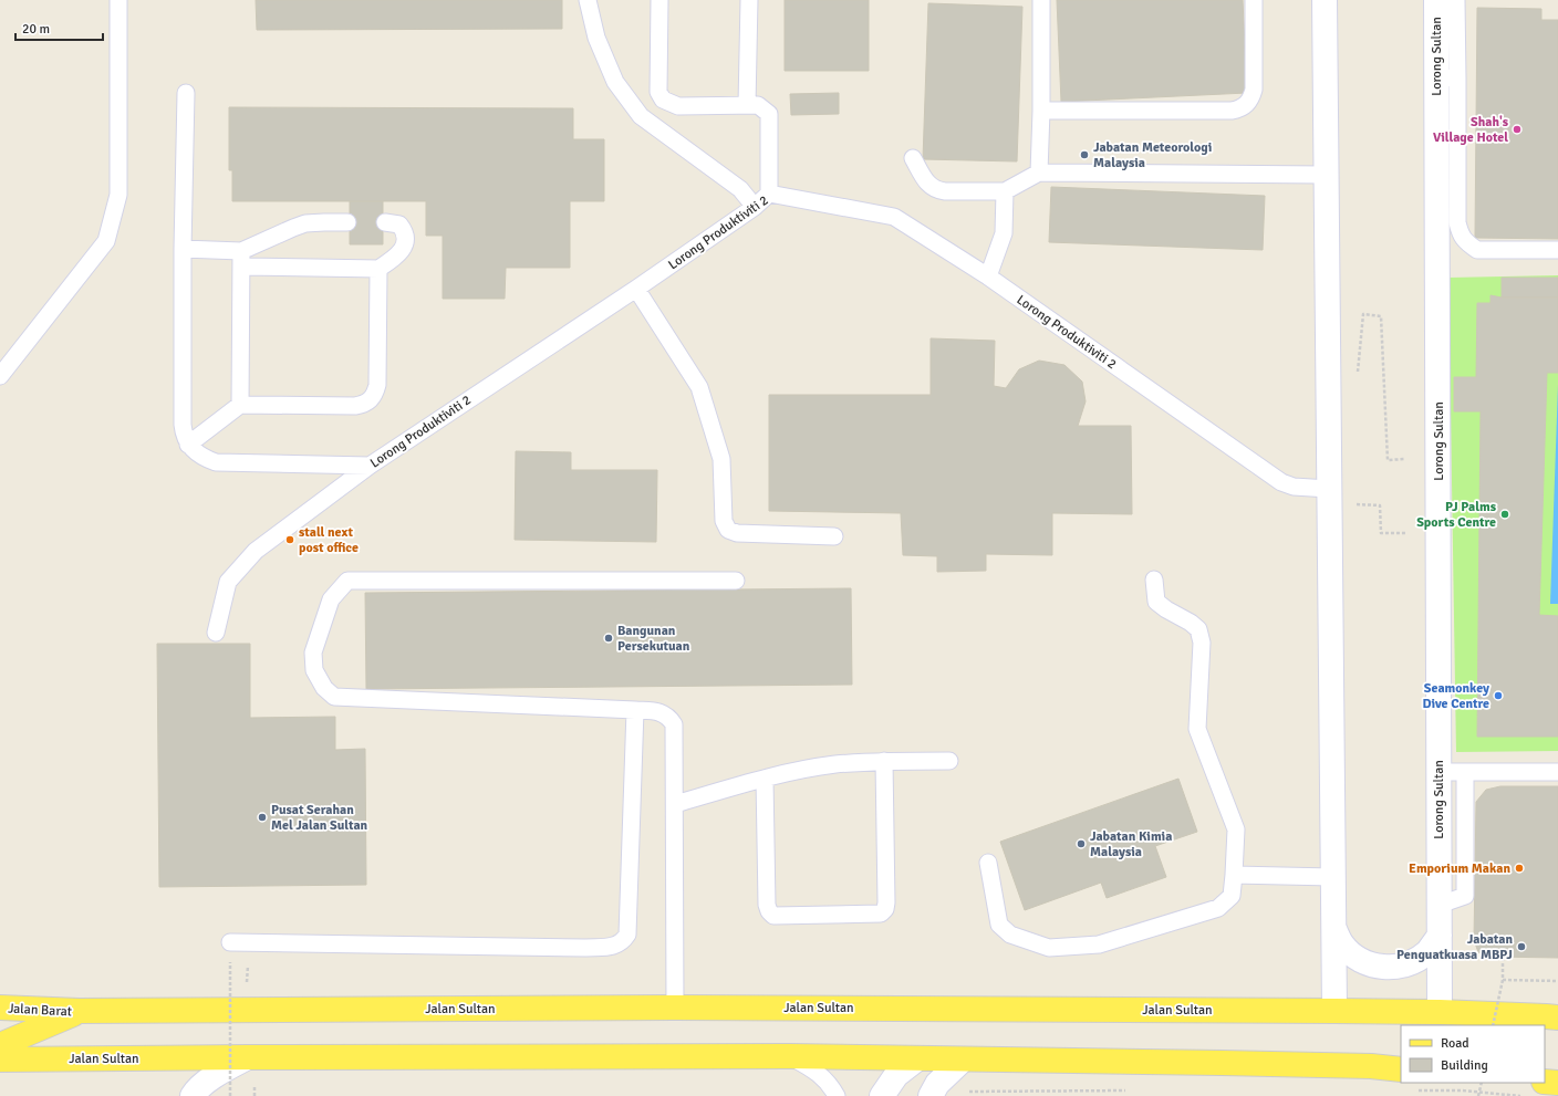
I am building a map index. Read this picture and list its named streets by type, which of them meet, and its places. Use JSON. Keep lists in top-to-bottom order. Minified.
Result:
{"streets":{"main road":["Jalan Sultan","Jalan Barat"],"street":["Lorong Sultan"],"lane":["Lorong Produktiviti 2"]},"crossings":[["Lorong Sultan","Jalan Sultan"],["Jalan Sultan","Jalan Barat"]],"places":["Shah's Village Hotel","Jabatan Meteorologi Malaysia","PJ Palms Sports Centre","stall next post office","Bangunan Persekutuan","Seamonkey Dive Centre","Pusat Serahan Mel Jalan Sultan","Jabatan Kimia Malaysia","Emporium Makan","Jabatan Penguatkuasa MBPJ"],"legend":["Road","Building"],"scale_bar":"20 m"}
